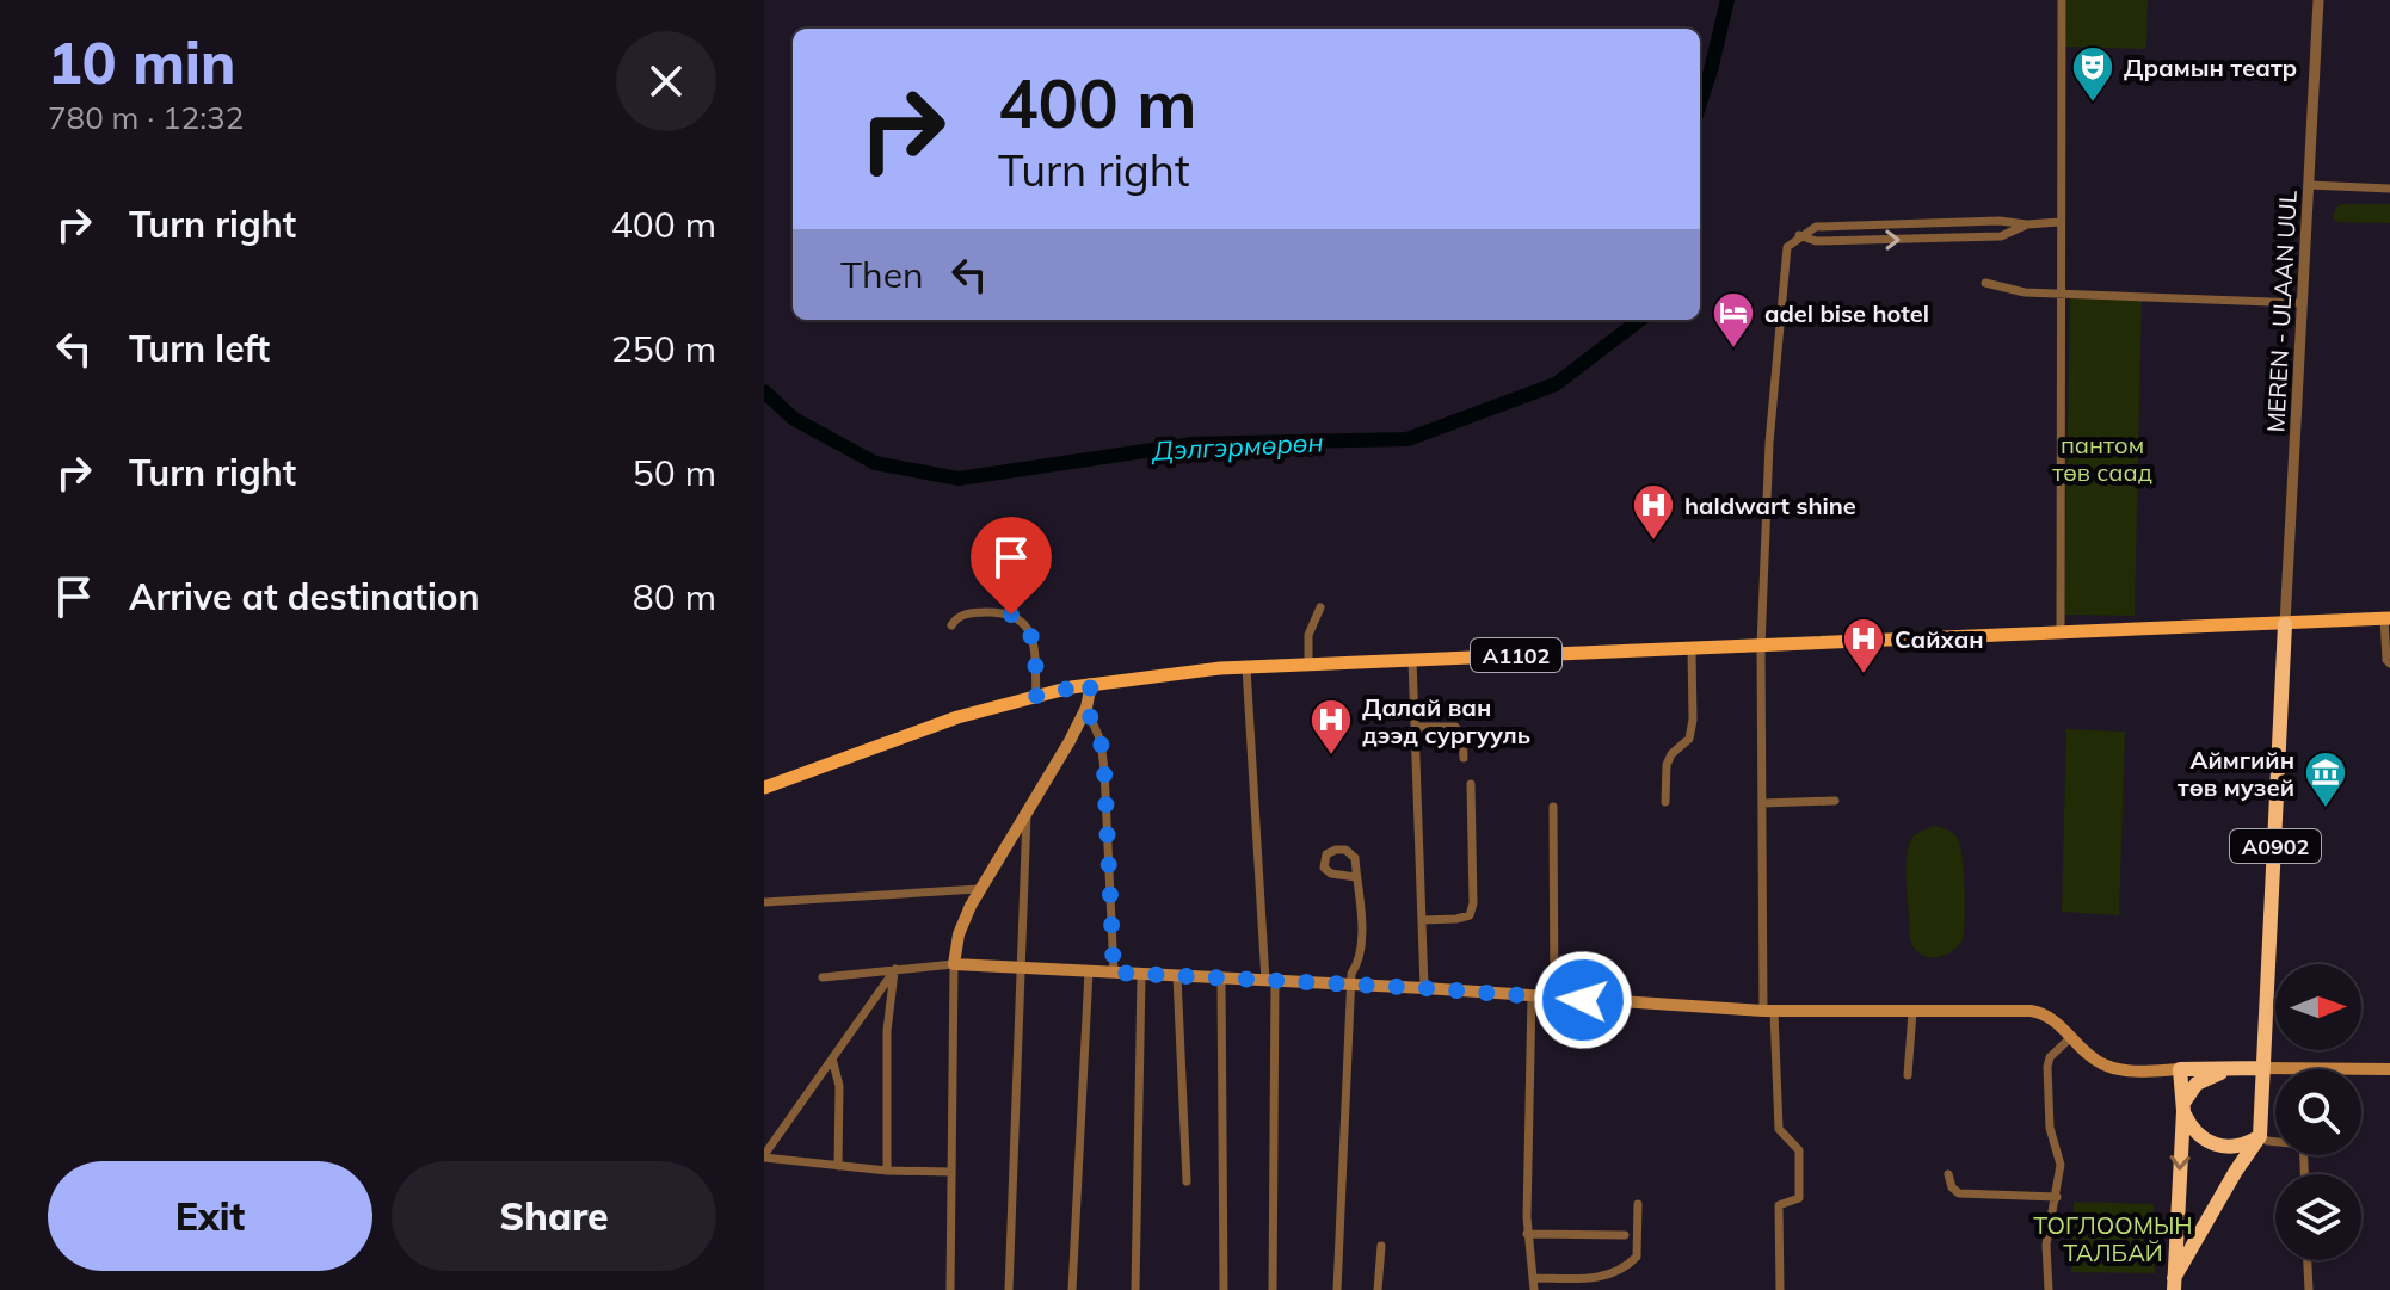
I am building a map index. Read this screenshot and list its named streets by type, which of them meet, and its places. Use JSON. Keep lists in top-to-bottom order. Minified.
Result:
{"streets":{"highway":["A0902"],"main road":["A1102"],"street":["MEREN - ULAAN UUL"]},"crossings":[["MEREN - ULAAN UUL","A1102"],["MEREN - ULAAN UUL","A0902"],["A1102","A0902"]],"water":["Дэлгэрмөрөн"],"parks":["пантом төв саад","ТОГЛООМЫН ТАЛБАЙ"],"places":{"theatre":["Драмын театр"],"hotel":["adel bise hotel"],"hospital":["haldwart shine","Сайхан","Далай ван дээд сургууль"],"museum":["Аймгийн төв музей"]},"north":"right","page":{"heading":["10 min","780 m · 12:32"],"turn":["400 m","Turn right"],"list":[{"name":"Turn right","value":"400 m"},{"name":"Turn left","value":"250 m"},{"name":"Turn right","value":"50 m"},{"name":"Arrive at destination","value":"80 m"}],"then":"Then","buttons":["Exit","Share"]}}
